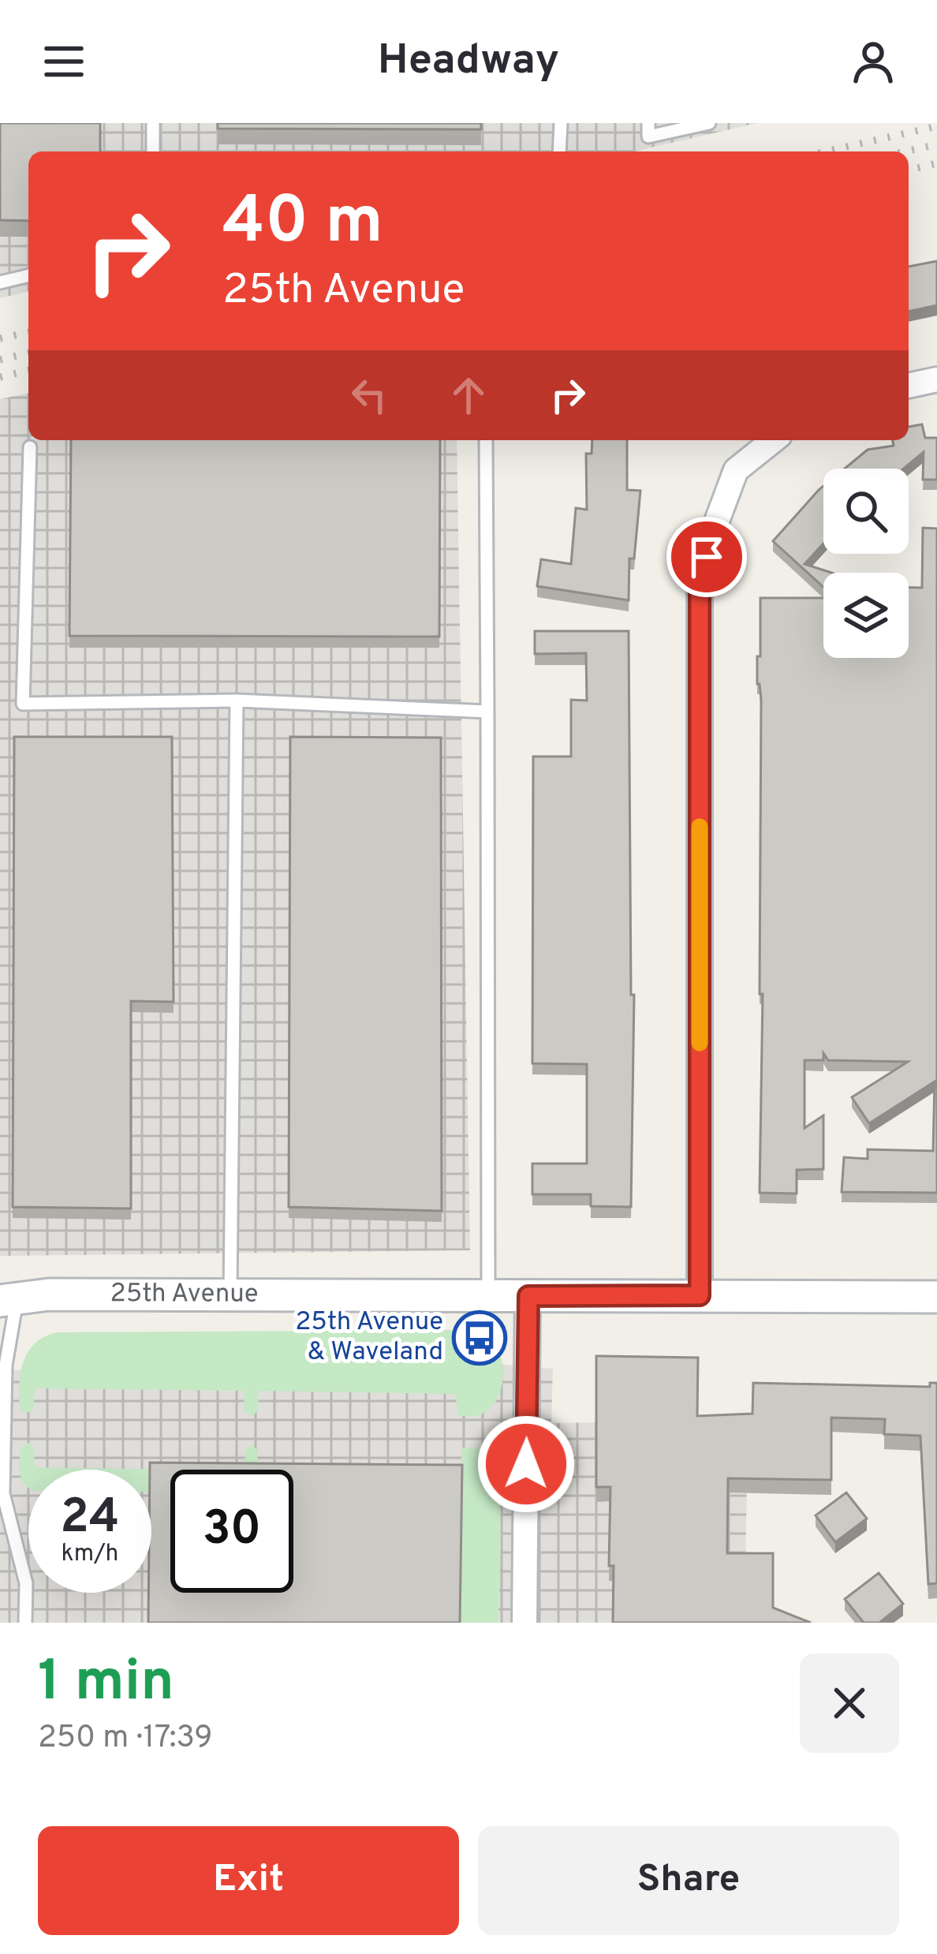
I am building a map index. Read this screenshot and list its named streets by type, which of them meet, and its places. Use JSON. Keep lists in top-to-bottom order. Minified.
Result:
{"streets":{"street":["25th Avenue"]},"places":{"bus stop":["25th Avenue & Waveland"]},"page":{"header":"Headway","turn":["40 m","25th Avenue"],"speed":"24 km/h","limit":"30","heading":["1 min","250 m · 17:39"],"buttons":["Exit","Share"]}}
